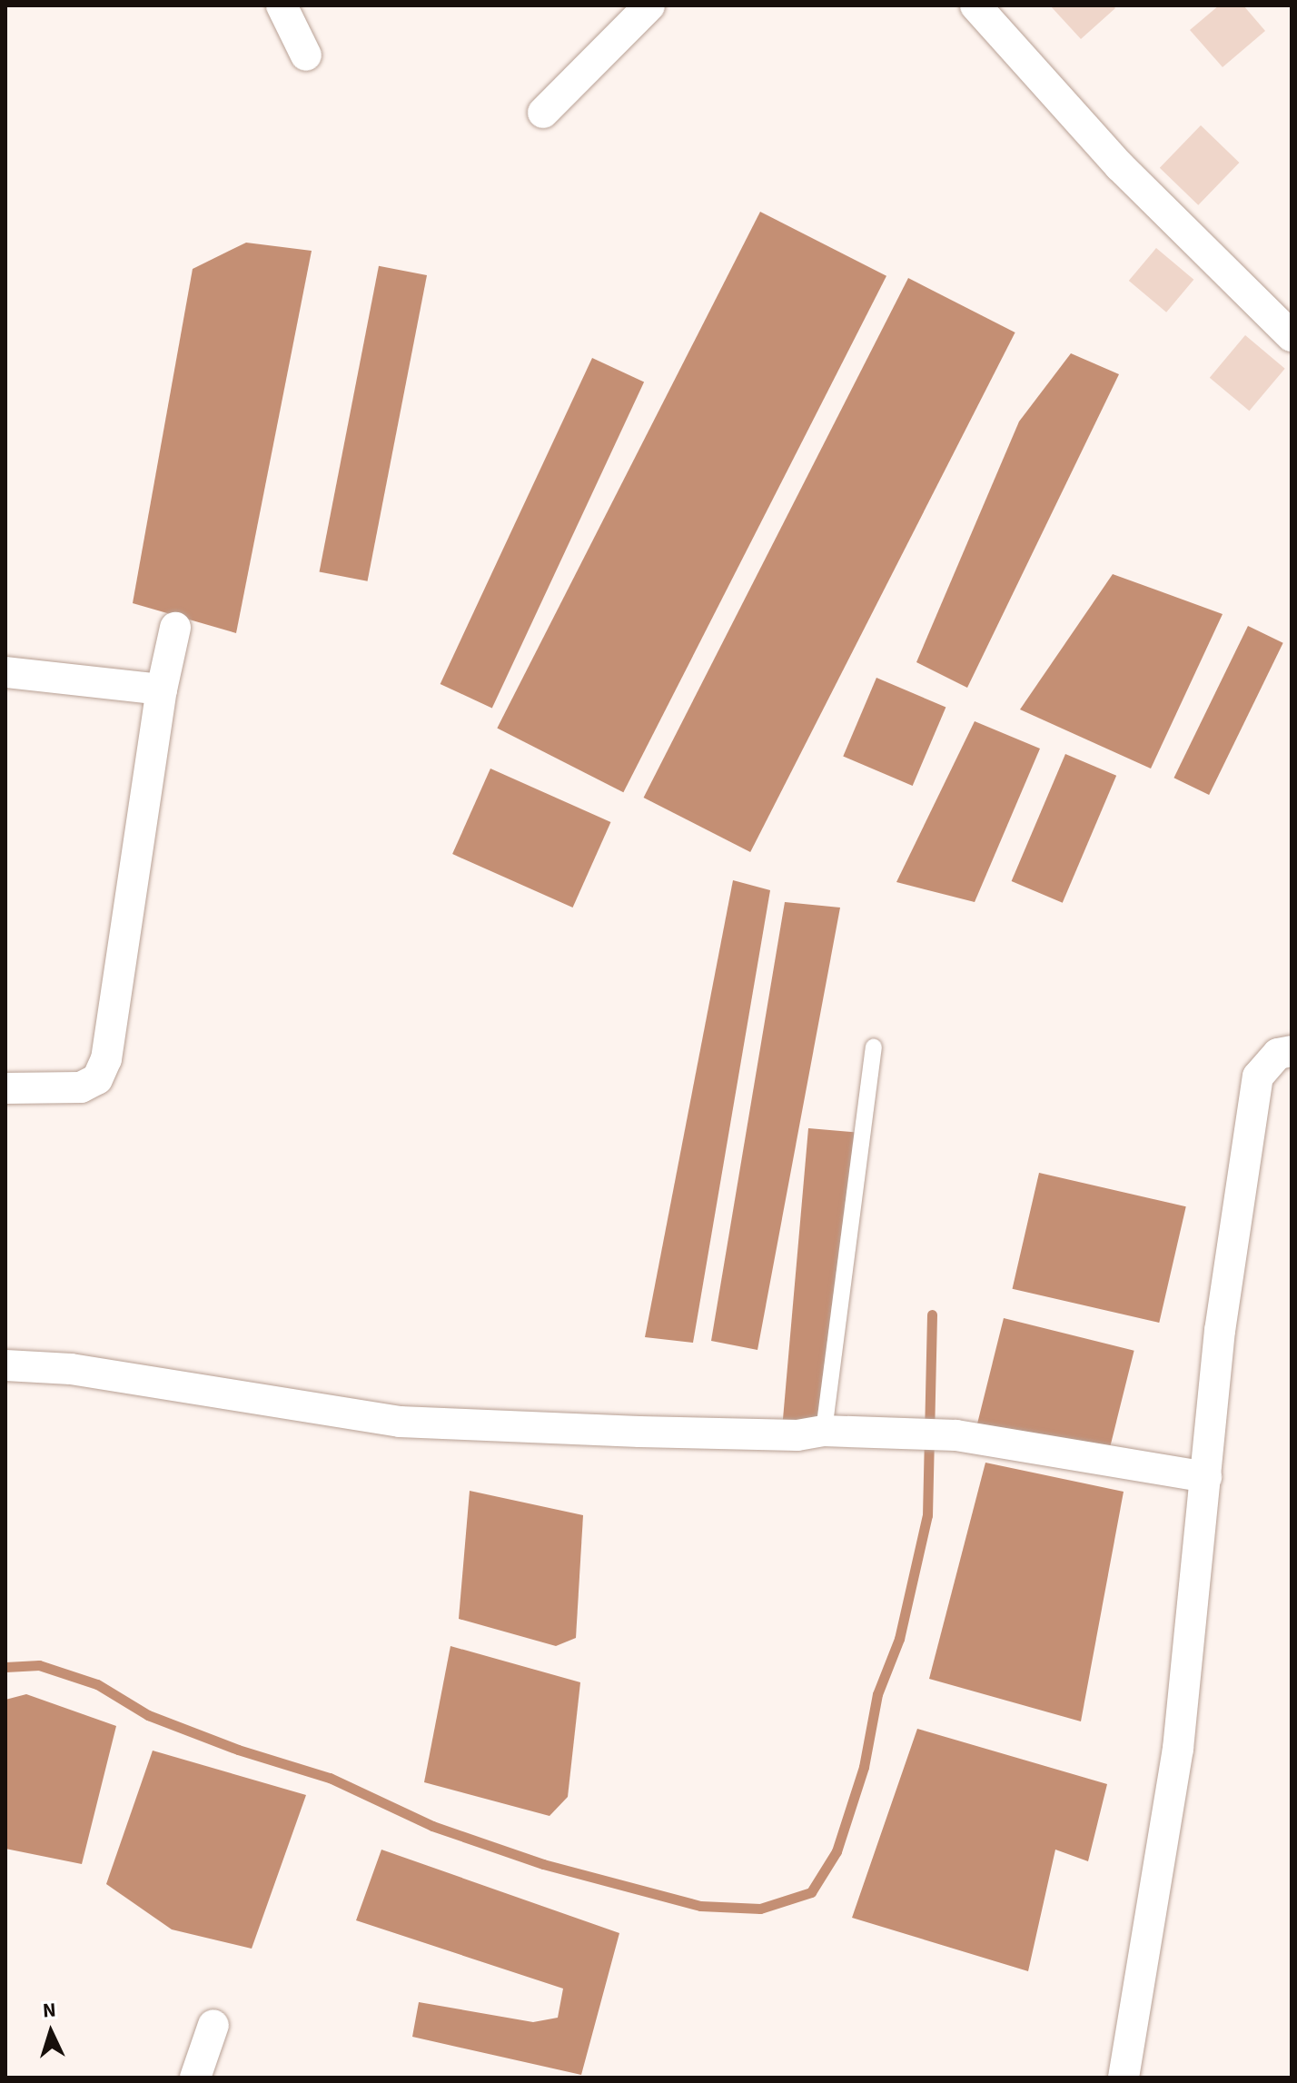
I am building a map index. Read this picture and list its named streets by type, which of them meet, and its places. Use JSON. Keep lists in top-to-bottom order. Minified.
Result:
{"north":"top"}
